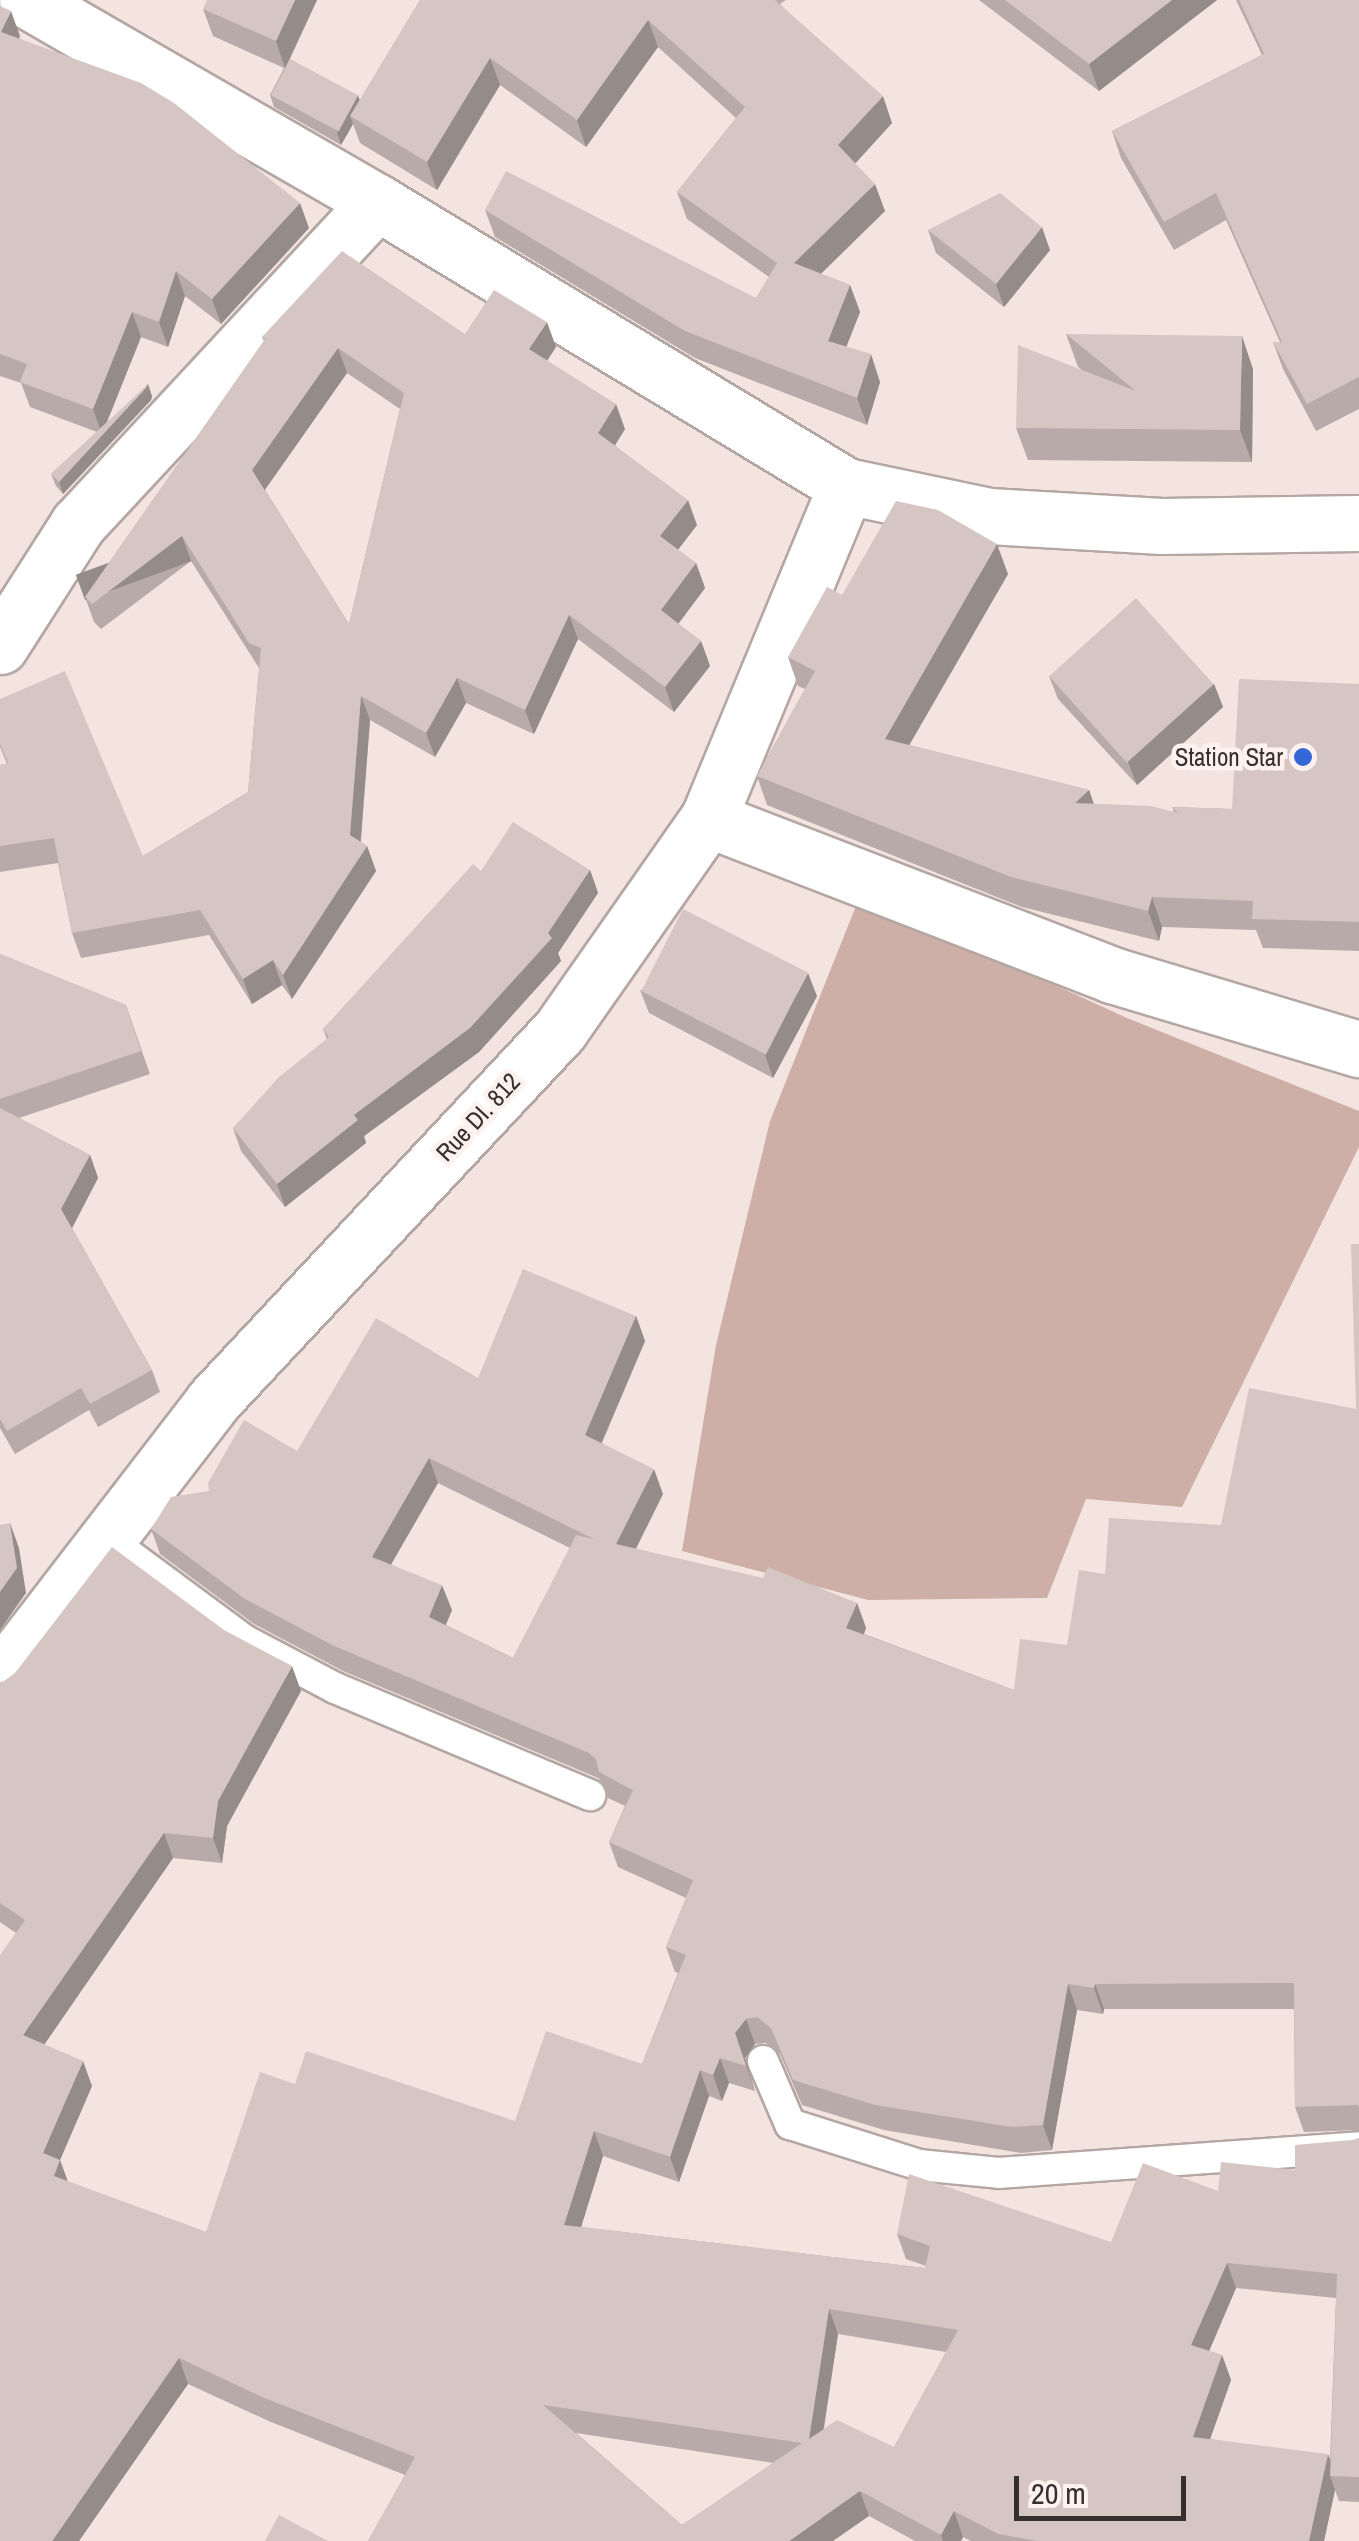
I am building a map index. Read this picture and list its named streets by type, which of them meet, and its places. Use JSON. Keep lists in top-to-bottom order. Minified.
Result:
{"streets":{"street":["Rue DI. 812"]},"places":["Station Star"],"scale_bar":"20 m"}
